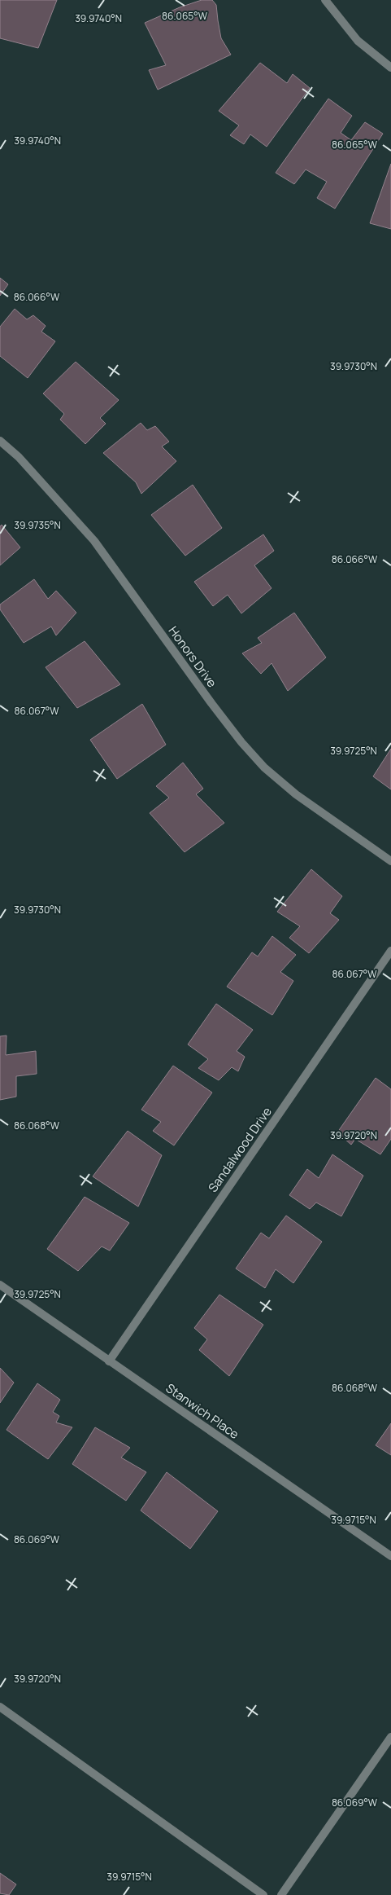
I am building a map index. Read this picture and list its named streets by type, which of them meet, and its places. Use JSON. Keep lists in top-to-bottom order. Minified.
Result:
{"streets":{"street":["Honors Drive","Sandalwood Drive","Stanwich Place"]},"crossings":[["Sandalwood Drive","Stanwich Place"]],"coordinates":["86.065°W","39.9740°N","86.066°W","39.9730°N","39.9735°N","86.067°W","39.9725°N","86.068°W","39.9720°N","39.9715°N","86.069°W"]}
